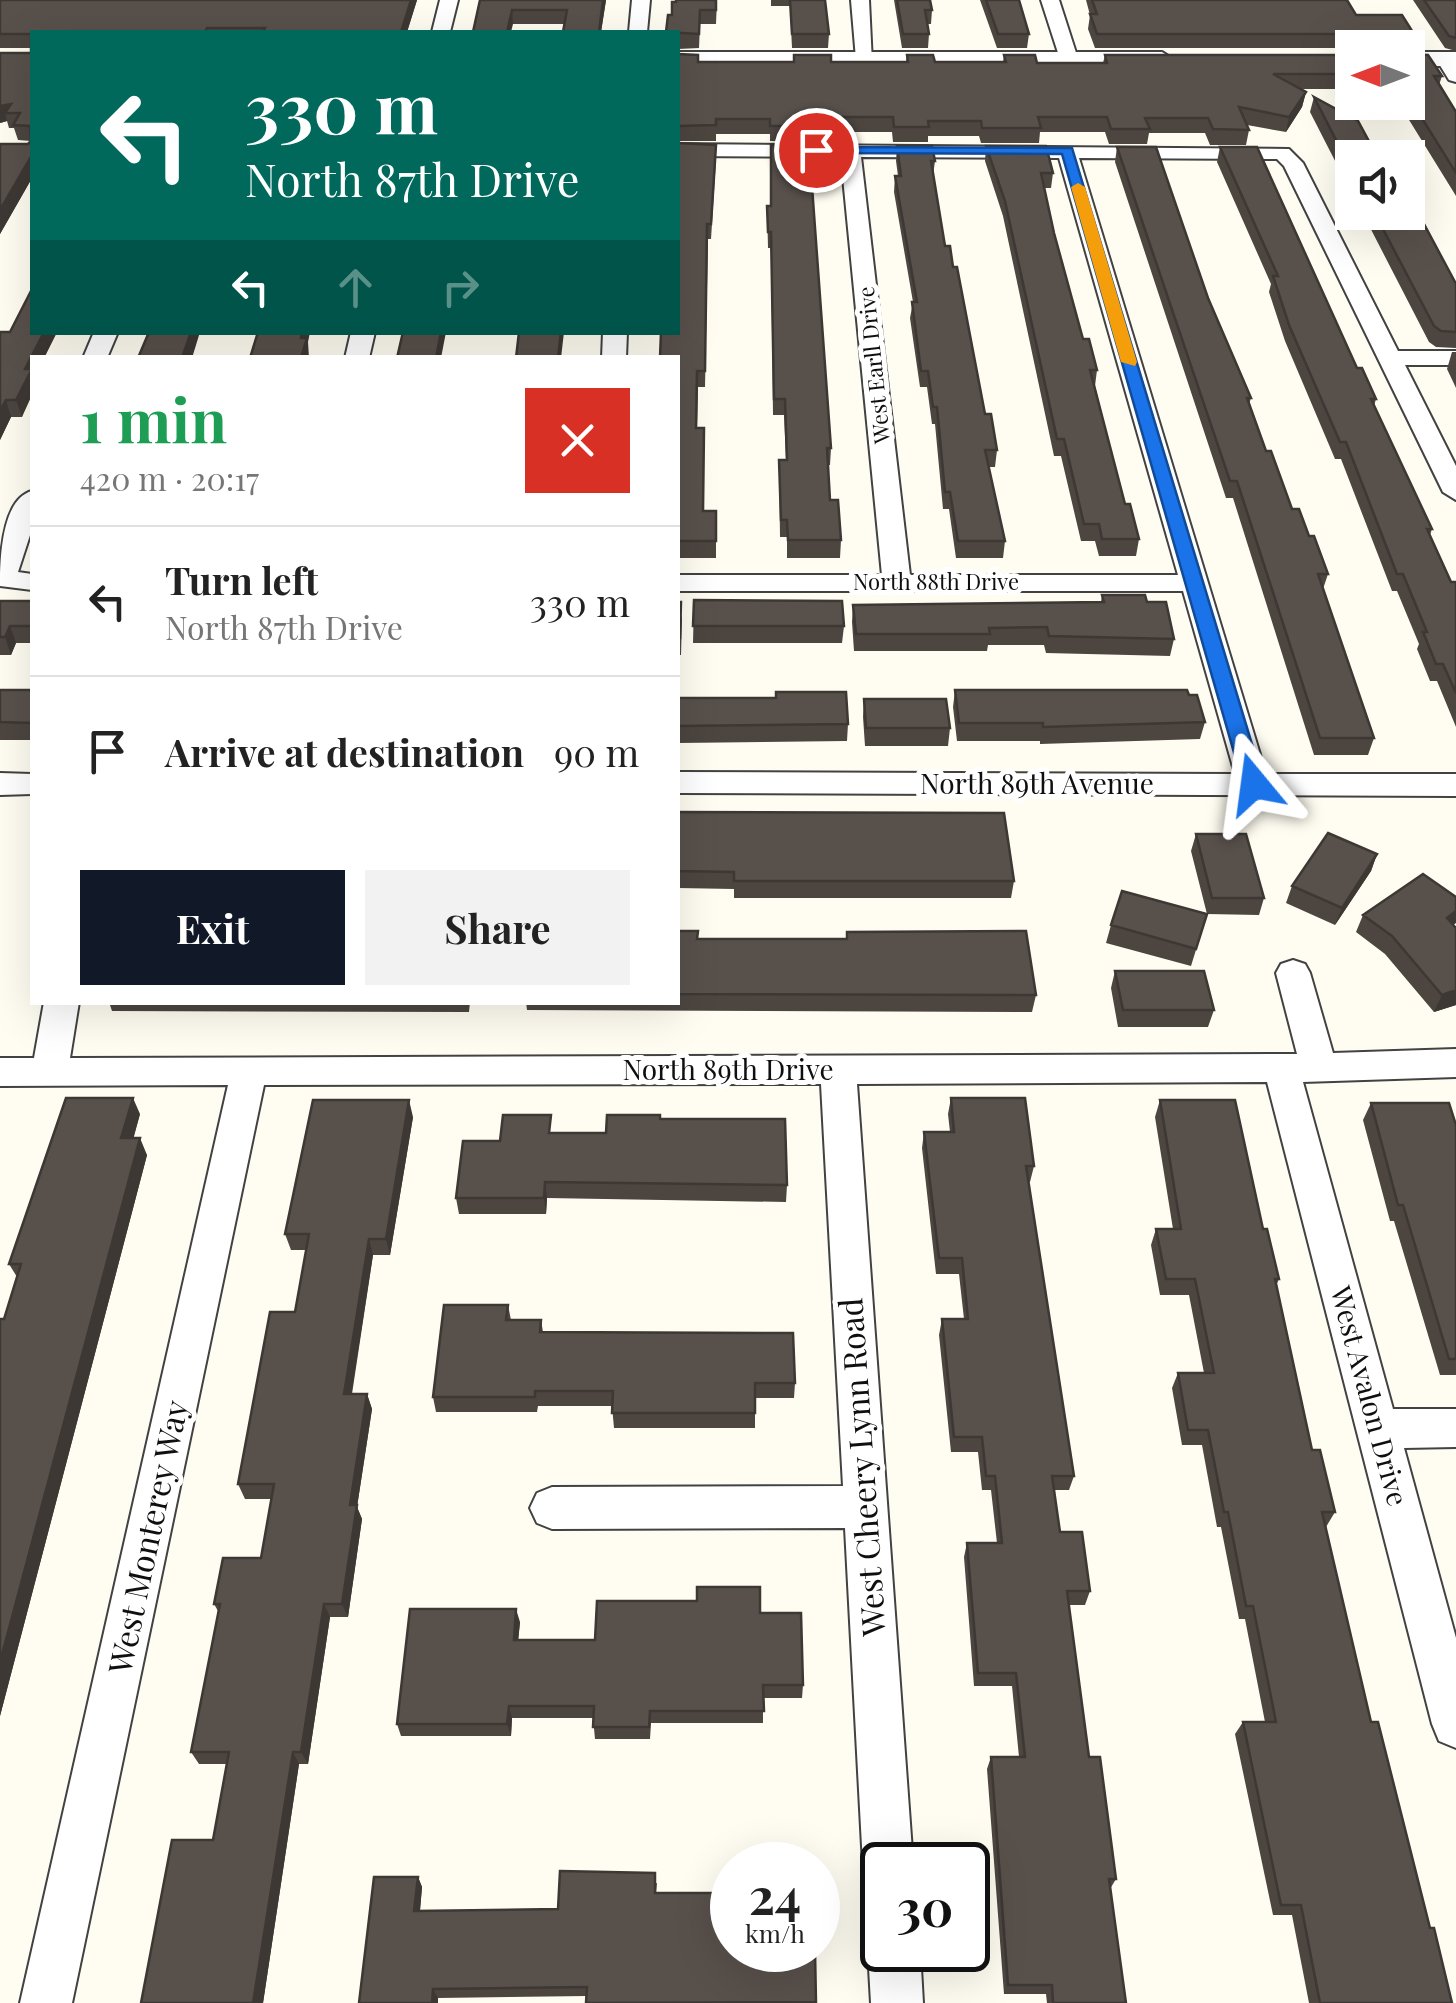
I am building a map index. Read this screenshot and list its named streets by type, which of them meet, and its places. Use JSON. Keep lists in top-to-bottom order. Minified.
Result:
{"streets":{"street":["West Earll Drive","North 88th Drive","North 89th Avenue","North 89th Drive","West Avalon Drive","West Cheery Lynn Road","West Monterey Way"]},"crossings":[["West Earll Drive","North 88th Drive"],["North 89th Drive","West Avalon Drive"],["North 89th Drive","West Cheery Lynn Road"],["North 89th Drive","West Monterey Way"]],"north":"left","page":{"turn":["330 m","North 87th Drive"],"heading":["1 min","420 m · 20:17"],"list":[{"name":"Turn left","note":"North 87th Drive","value":"330 m"},{"name":"Arrive at destination","value":"90 m"}],"buttons":["Exit","Share"],"speed":"24 km/h","limit":"30"}}
